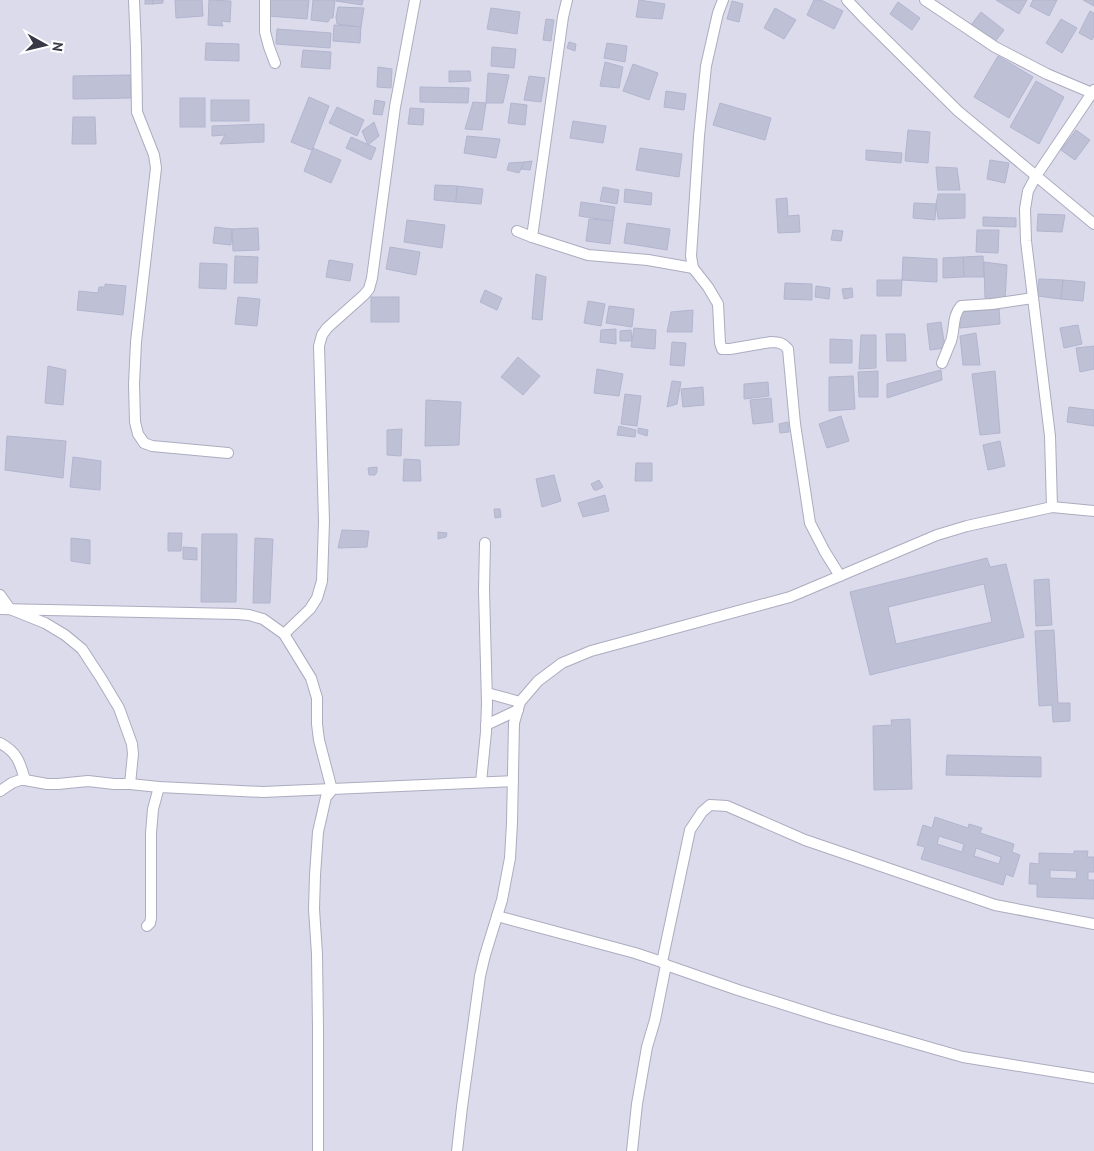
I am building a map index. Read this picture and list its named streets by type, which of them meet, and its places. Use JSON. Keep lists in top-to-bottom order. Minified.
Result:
{"north":"right"}
